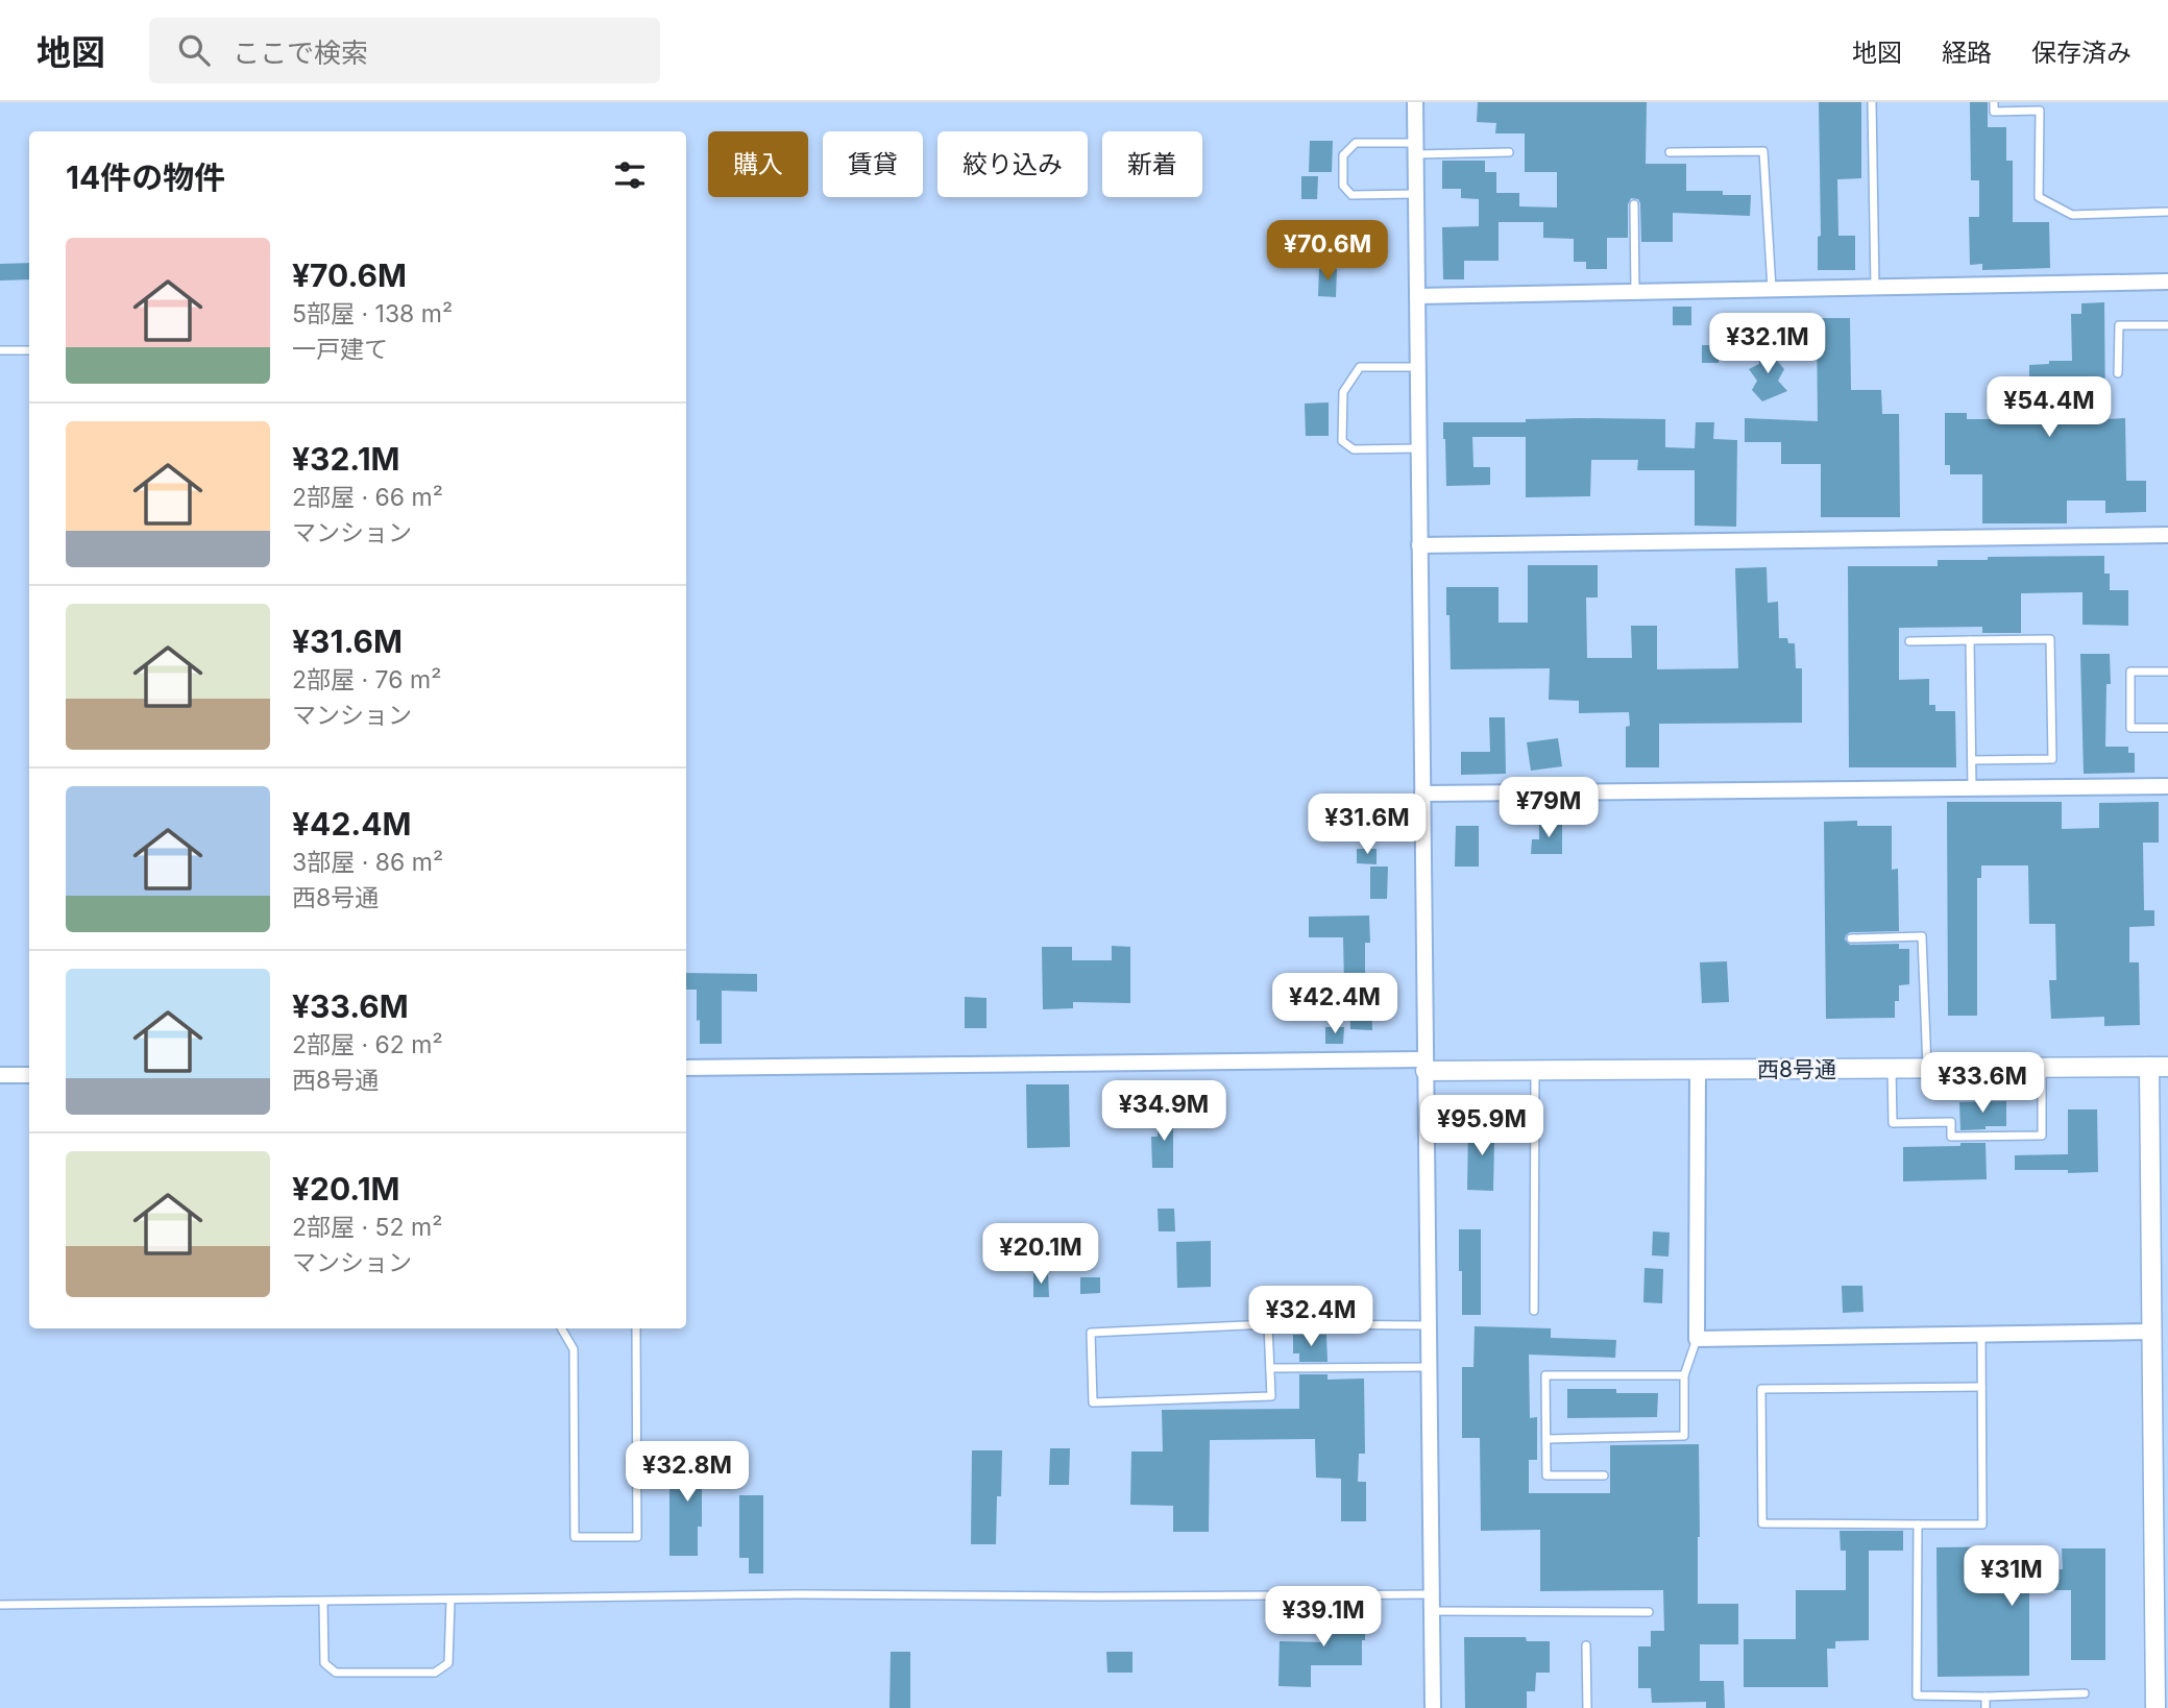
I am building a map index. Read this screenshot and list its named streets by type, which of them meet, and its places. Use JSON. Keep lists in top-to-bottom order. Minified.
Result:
{"streets":{"street":["西8号通"]},"page":{"header":"地図","search":"ここで検索","nav":["地図","経路","保存済み"],"chip":["購入","賃貸","絞り込み","新着"],"heading":"14件の物件","list":[{"name":"¥70.6M","note":"5部屋 · 138 m² · 一戸建て"},{"name":"¥32.1M","note":"2部屋 · 66 m² · マンション"},{"name":"¥31.6M","note":"2部屋 · 76 m² · マンション"},{"name":"¥42.4M","note":"3部屋 · 86 m² · 西8号通"},{"name":"¥33.6M","note":"2部屋 · 62 m² · 西8号通"},{"name":"¥20.1M","note":"2部屋 · 52 m² · マンション"}],"price":["¥70.6M","¥32.1M","¥54.4M","¥79M","¥31.6M","¥42.4M","¥33.6M","¥34.9M","¥95.9M","¥20.1M","¥32.4M","¥32.8M","¥31M","¥39.1M"]}}
